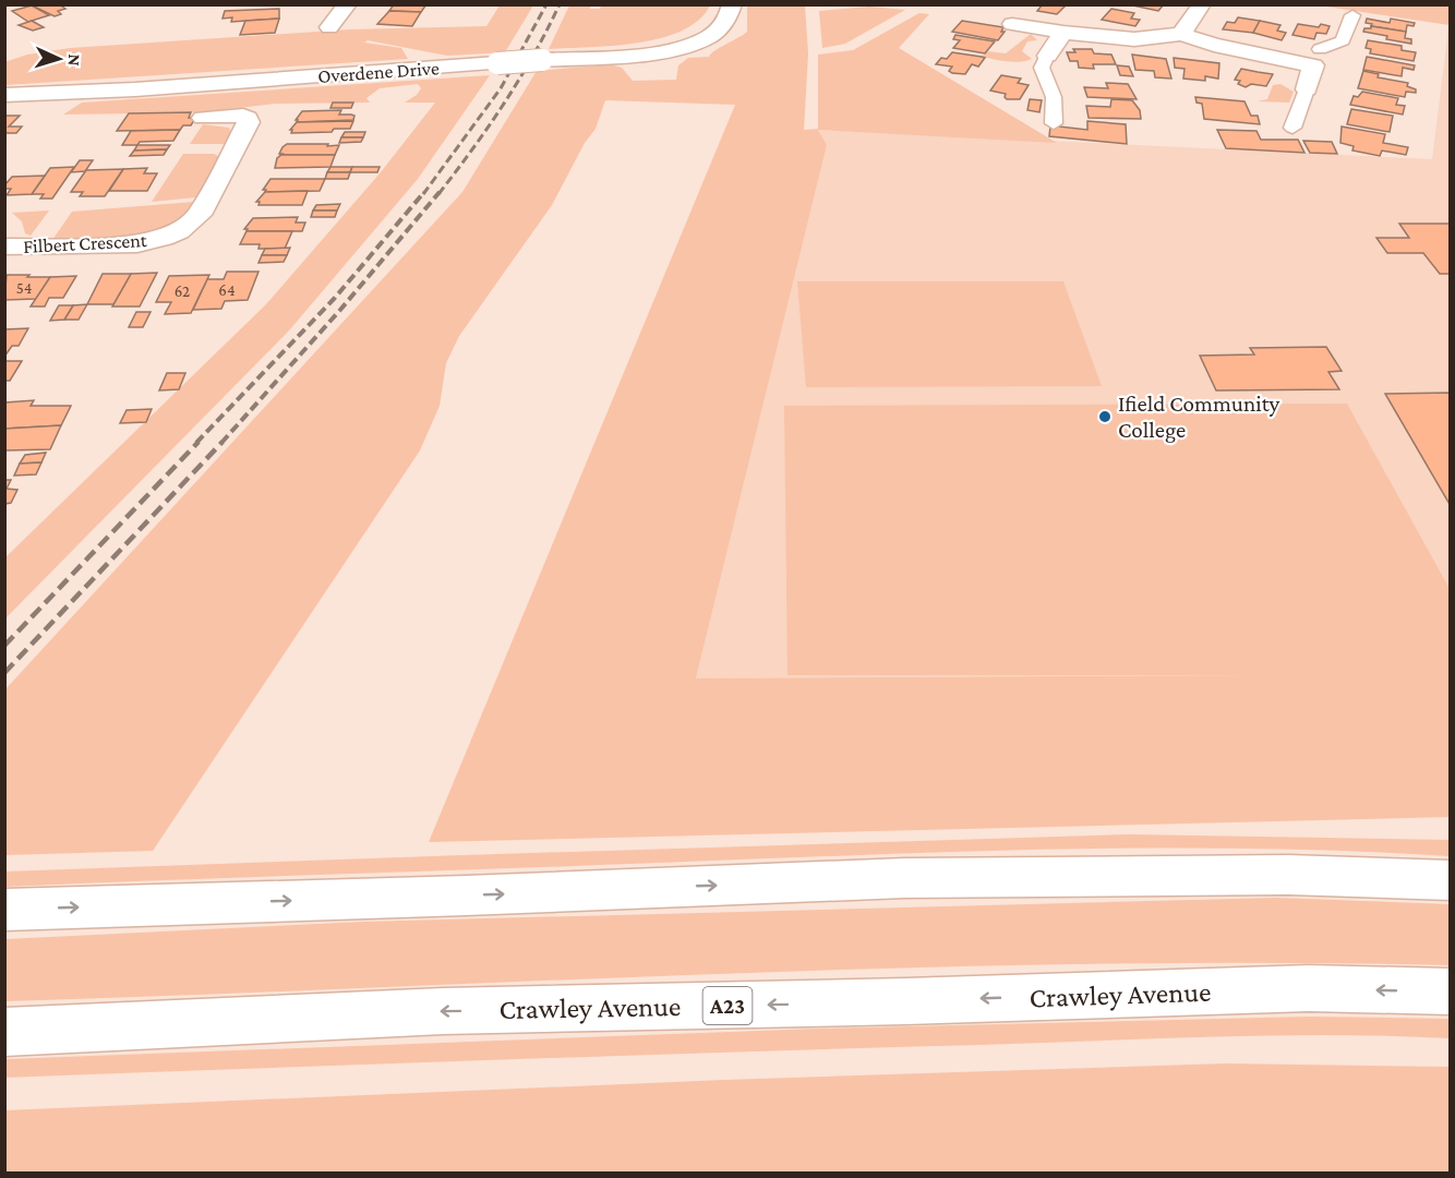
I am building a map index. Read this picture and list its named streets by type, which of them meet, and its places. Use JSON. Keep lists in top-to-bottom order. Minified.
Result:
{"streets":{"street":["Overdene Drive","Filbert Crescent","Crawley Avenue","A23"]},"places":["Ifield Community College"],"house_numbers":["54","64","62"],"north":"right"}
